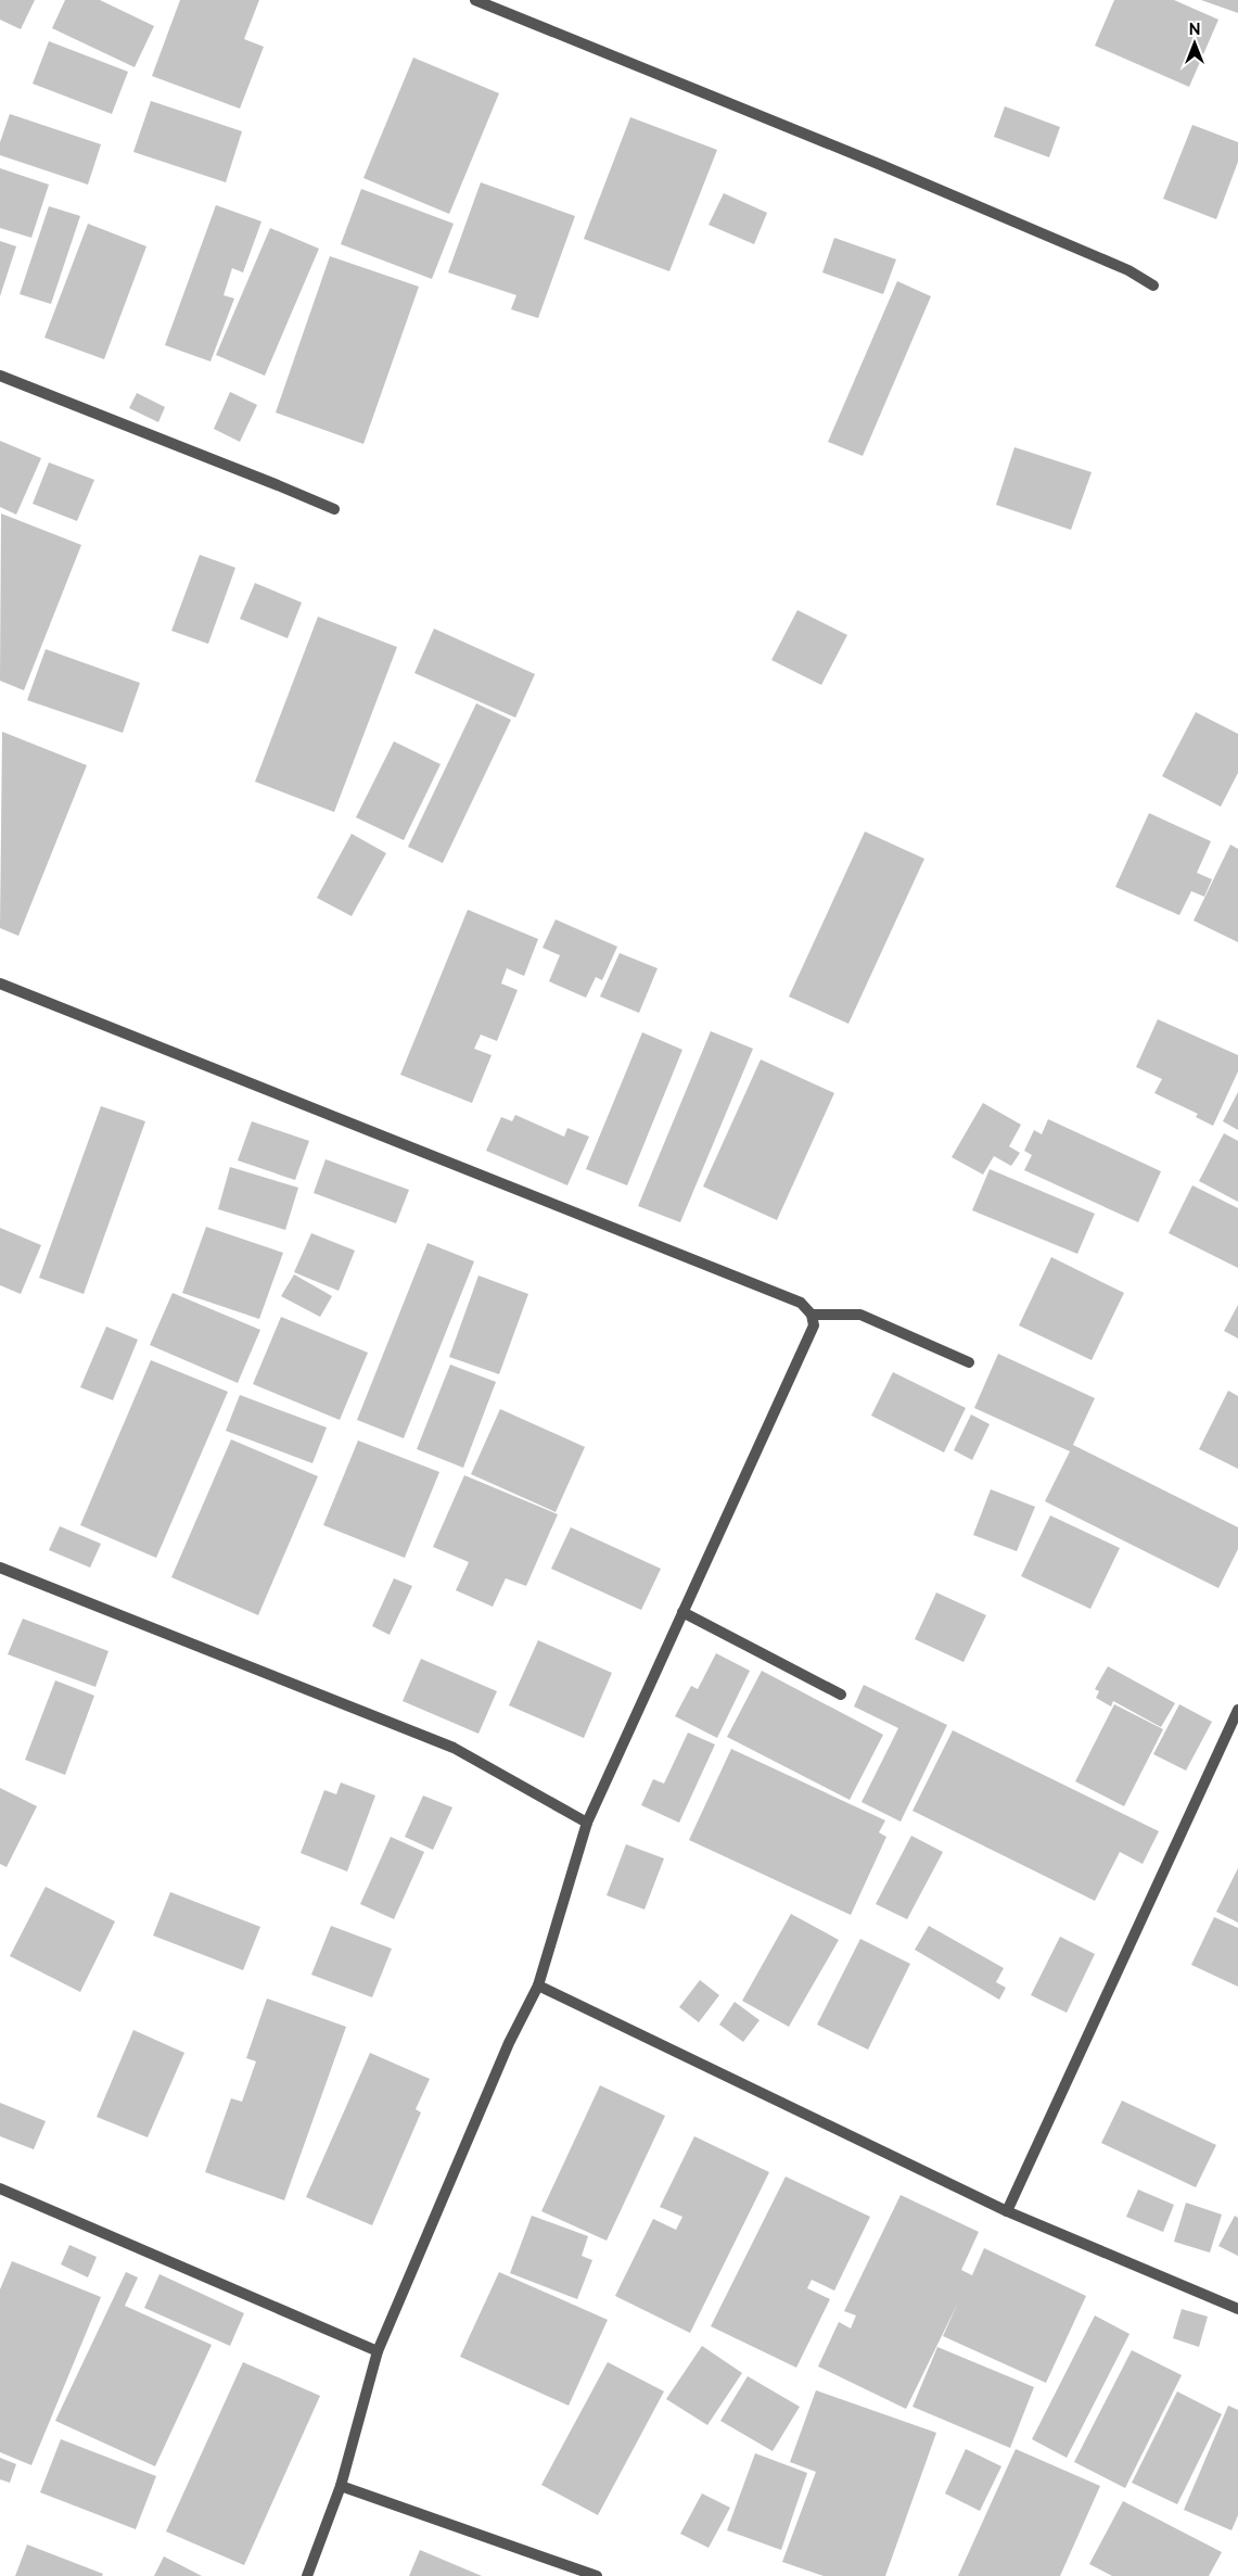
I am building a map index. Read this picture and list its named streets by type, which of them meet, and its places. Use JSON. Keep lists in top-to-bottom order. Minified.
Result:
{"north":"top"}
